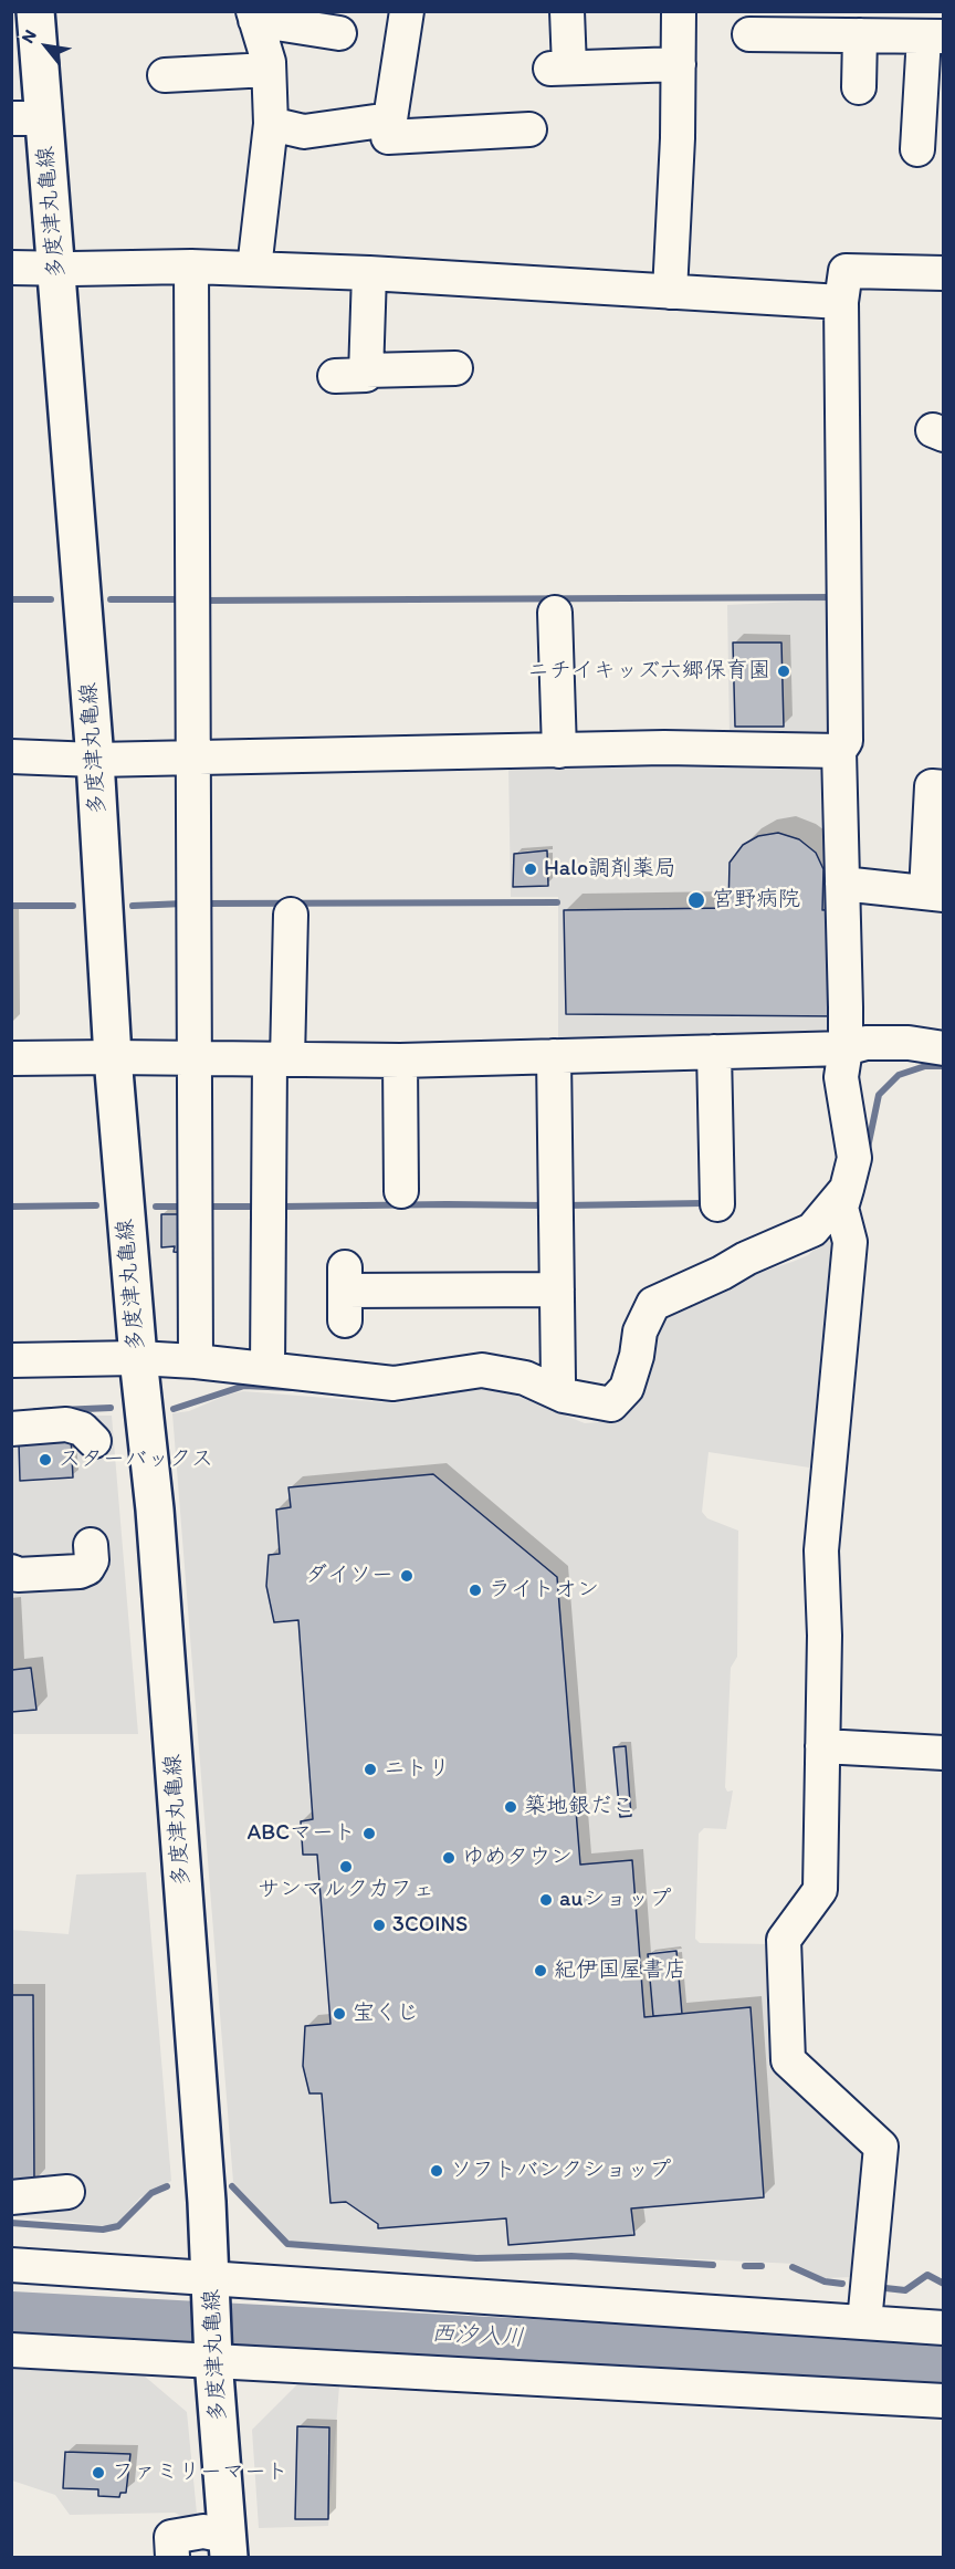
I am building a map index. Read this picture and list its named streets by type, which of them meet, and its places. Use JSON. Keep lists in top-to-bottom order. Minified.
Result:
{"streets":{"main road":["多度津丸亀線"]},"water":["西汐入川"],"places":["ニチイキッズ六郷保育園","Halo調剤薬局","宮野病院","スターバックス","ダイソー","ライトオン","ニトリ","築地銀だこ","ABCマート","ゆめタウン","サンマルクカフェ","auショップ","3COINS","紀伊国屋書店","宝くじ","ソフトバンクショップ","ファミリーマート"],"north":"top left"}
